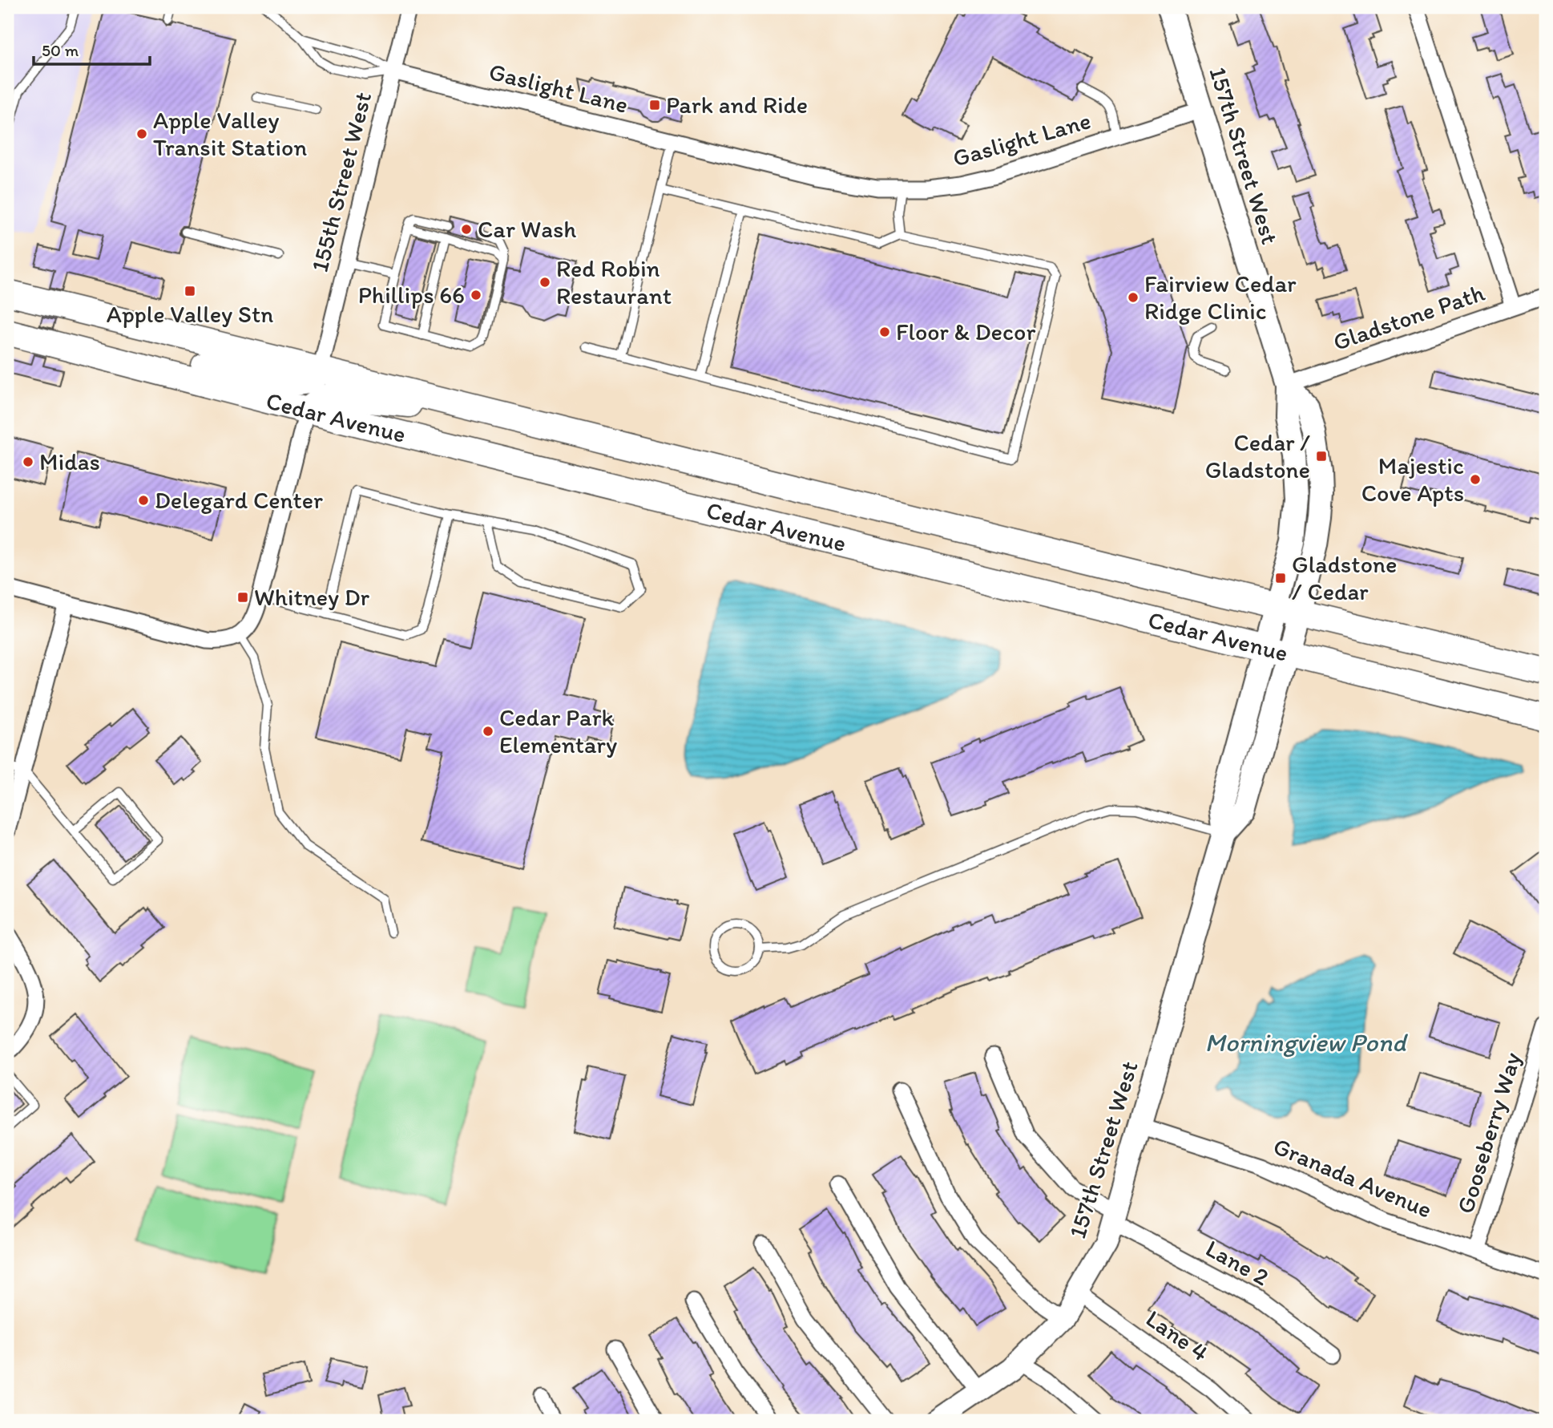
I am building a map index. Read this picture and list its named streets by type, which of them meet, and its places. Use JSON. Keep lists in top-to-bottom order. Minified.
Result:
{"streets":{"main road":["Cedar Avenue"],"street":["Gaslight Lane","157th Street West","155th Street West","Gladstone Path","Gooseberry Way","Granada Avenue","Lane 2","Lane 4"]},"crossings":[["Gaslight Lane","157th Street West"],["Gaslight Lane","155th Street West"],["157th Street West","Gladstone Path"],["157th Street West","Cedar Avenue"],["157th Street West","Granada Avenue"],["157th Street West","Lane 2"],["157th Street West","Lane 4"],["155th Street West","Cedar Avenue"],["Gooseberry Way","Granada Avenue"]],"water":["Morningview Pond"],"places":{"transit":["Park and Ride","Apple Valley Stn","Cedar / Gladstone","Gladstone / Cedar","Whitney Dr"],"other":["Apple Valley Transit Station","Car Wash","Red Robin Restaurant","Phillips 66","Fairview Cedar Ridge Clinic","Floor & Decor","Midas","Majestic Cove Apts","Delegard Center","Cedar Park Elementary"]},"scale_bar":"50 m"}
